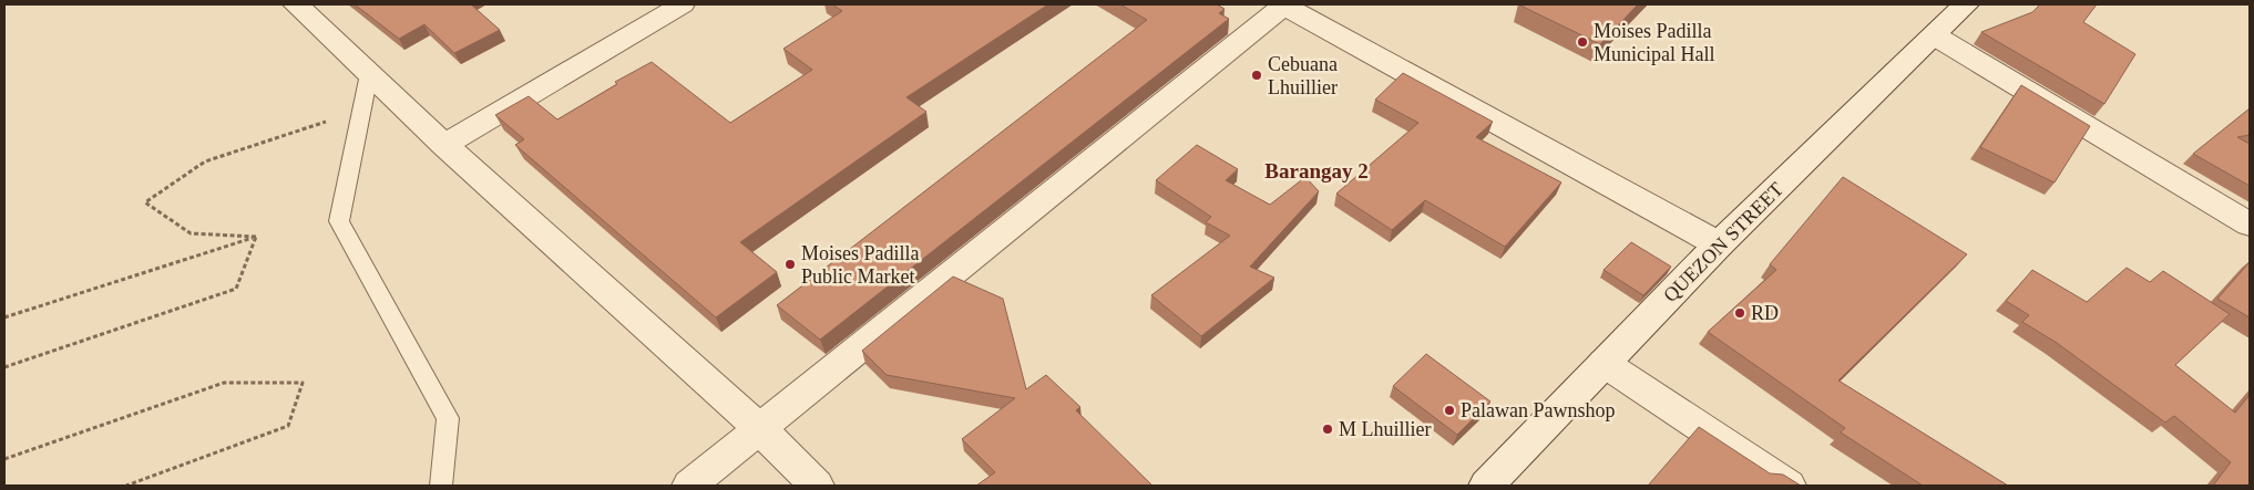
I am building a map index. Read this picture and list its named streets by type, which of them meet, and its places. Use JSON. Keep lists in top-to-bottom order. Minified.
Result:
{"streets":{"street":["QUEZON STREET"]},"districts":["Barangay 2"],"places":["Moises Padilla Municipal Hall","Cebuana Lhuillier","Moises Padilla Public Market","RD","Palawan Pawnshop","M Lhuillier"]}
